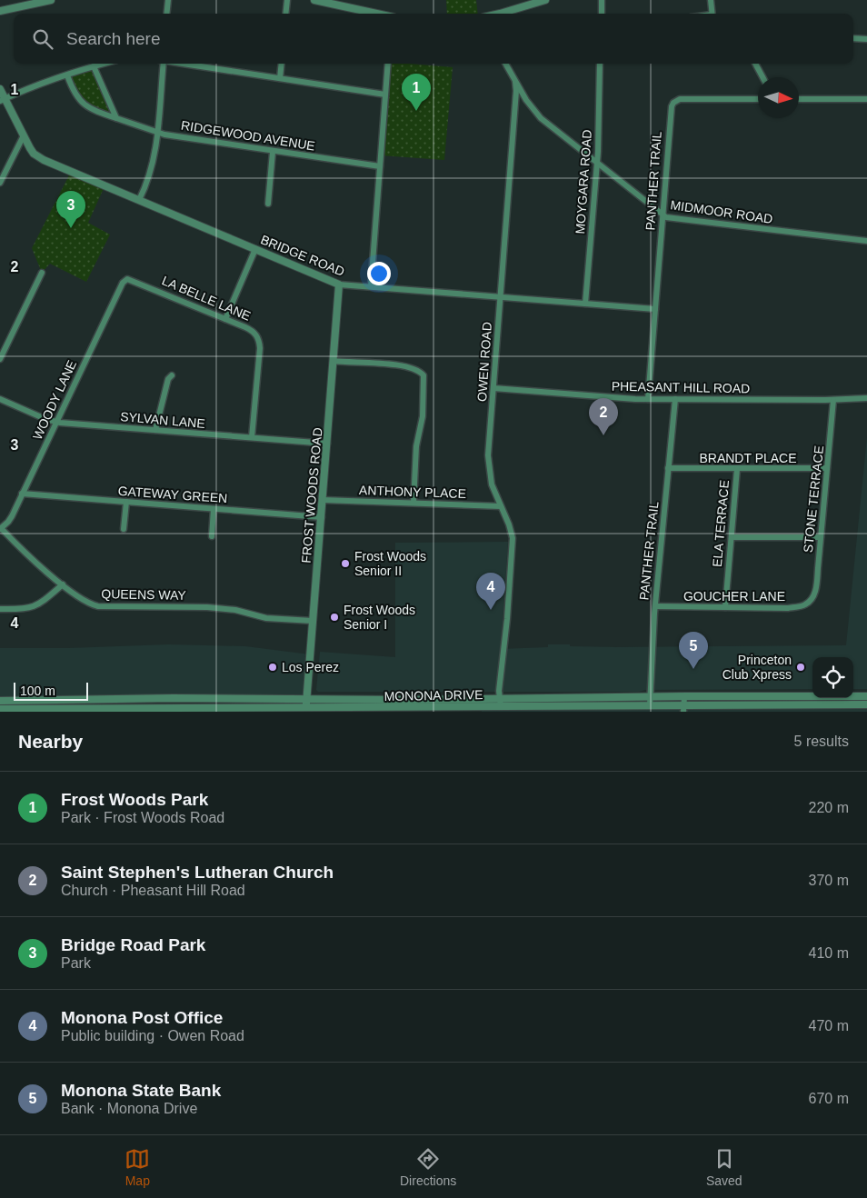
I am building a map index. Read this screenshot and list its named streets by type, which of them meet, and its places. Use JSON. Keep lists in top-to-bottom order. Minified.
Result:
{"streets":{"street":["RIDGEWOOD AVENUE","PANTHER TRAIL","MOYGARA ROAD","MIDMOOR ROAD","BRIDGE ROAD","LA BELLE LANE","OWEN ROAD","PHEASANT HILL ROAD","WOODY LANE","SYLVAN LANE","BRANDT PLACE","ANTHONY PLACE","GATEWAY GREEN","FROST WOODS ROAD","STONE TERRACE","ELA TERRACE","QUEENS WAY","GOUCHER LANE","MONONA DRIVE"]},"crossings":[["PANTHER TRAIL","MIDMOOR ROAD"],["PANTHER TRAIL","BRIDGE ROAD"],["PANTHER TRAIL","PHEASANT HILL ROAD"],["PANTHER TRAIL","BRANDT PLACE"],["PANTHER TRAIL","GOUCHER LANE"],["PANTHER TRAIL","MONONA DRIVE"],["MOYGARA ROAD","MIDMOOR ROAD"],["MOYGARA ROAD","BRIDGE ROAD"],["MIDMOOR ROAD","OWEN ROAD"],["BRIDGE ROAD","OWEN ROAD"],["BRIDGE ROAD","FROST WOODS ROAD"],["LA BELLE LANE","WOODY LANE"],["LA BELLE LANE","SYLVAN LANE"],["OWEN ROAD","PHEASANT HILL ROAD"],["OWEN ROAD","ANTHONY PLACE"],["OWEN ROAD","MONONA DRIVE"],["PHEASANT HILL ROAD","STONE TERRACE"],["WOODY LANE","SYLVAN LANE"],["WOODY LANE","GATEWAY GREEN"],["WOODY LANE","QUEENS WAY"],["SYLVAN LANE","FROST WOODS ROAD"],["BRANDT PLACE","STONE TERRACE"],["BRANDT PLACE","ELA TERRACE"],["ANTHONY PLACE","FROST WOODS ROAD"],["GATEWAY GREEN","FROST WOODS ROAD"],["FROST WOODS ROAD","QUEENS WAY"],["FROST WOODS ROAD","MONONA DRIVE"],["STONE TERRACE","GOUCHER LANE"],["ELA TERRACE","GOUCHER LANE"]],"places":["Frost Woods Senior II","Frost Woods Senior I","Los Perez","Princeton Club Xpress"],"scale_bar":"100 m","north":"right","page":{"search":"Search here","pins":["1","3","2","4","5"],"scale":"100 m","heading":["Nearby","5 results"],"list":[{"mark":"1","name":"Frost Woods Park","note":"Park · Frost Woods Road","value":"220 m"},{"mark":"2","name":"Saint Stephen's Lutheran Church","note":"Church · Pheasant Hill Road","value":"370 m"},{"mark":"3","name":"Bridge Road Park","note":"Park","value":"410 m"},{"mark":"4","name":"Monona Post Office","note":"Public building · Owen Road","value":"470 m"},{"mark":"5","name":"Monona State Bank","note":"Bank · Monona Drive","value":"670 m"}],"nav":["Map","Directions","Saved"]},"grid":{"rows":["1","2","3","4"]}}
